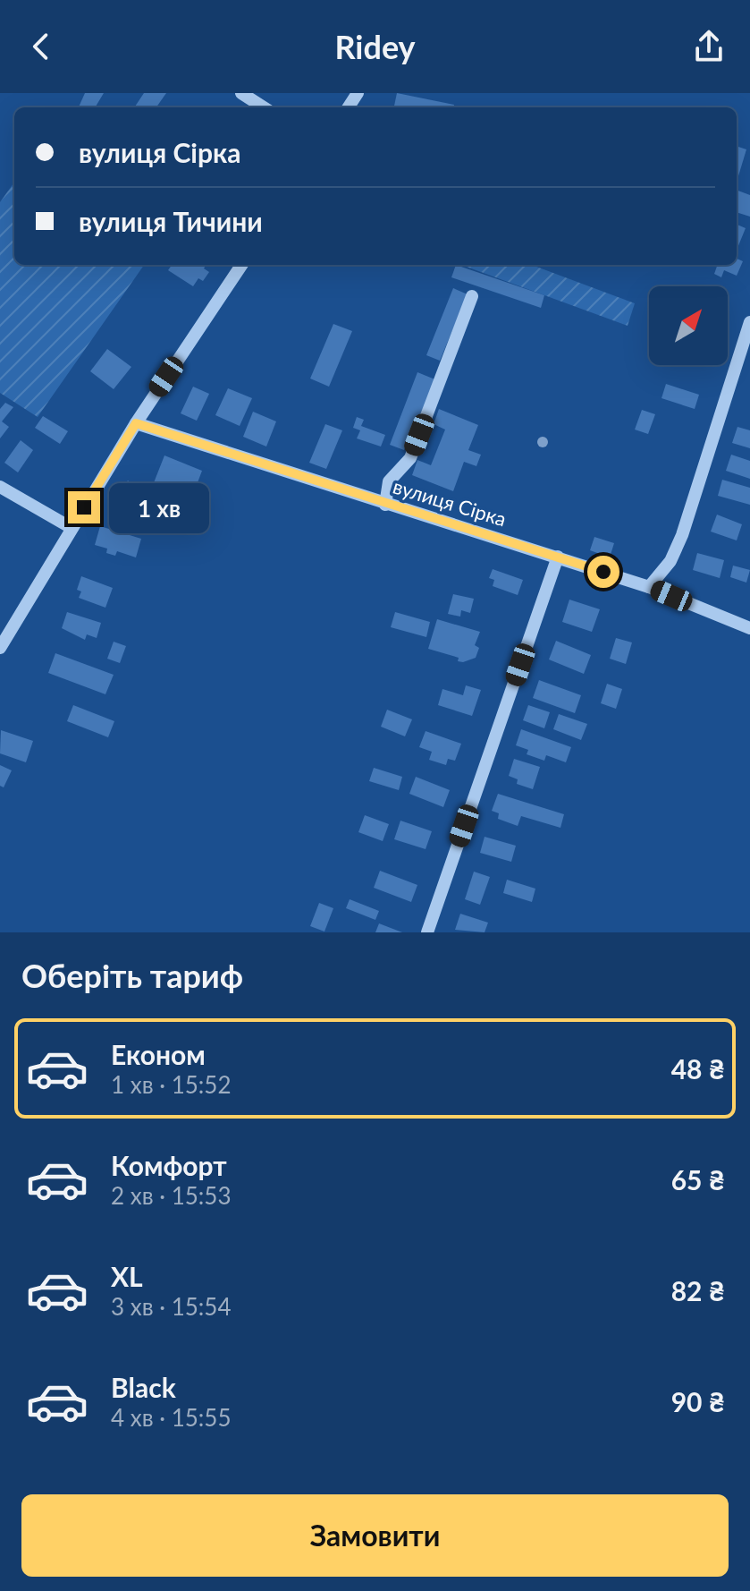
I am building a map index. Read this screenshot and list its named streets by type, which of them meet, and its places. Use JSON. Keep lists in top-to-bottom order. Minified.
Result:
{"streets":{"street":["вулиця Сірка"]},"north":"top right","page":{"header":"Ridey","banner":["вулиця Сірка","вулиця Тичини"],"bubble":"1 хв","heading":"Оберіть тариф","list":[{"name":"Економ","note":"1 хв · 15:52","value":"48 ₴"},{"name":"Комфорт","note":"2 хв · 15:53","value":"65 ₴"},{"name":"XL","note":"3 хв · 15:54","value":"82 ₴"},{"name":"Black","note":"4 хв · 15:55","value":"90 ₴"}],"buttons":"Замовити"}}
